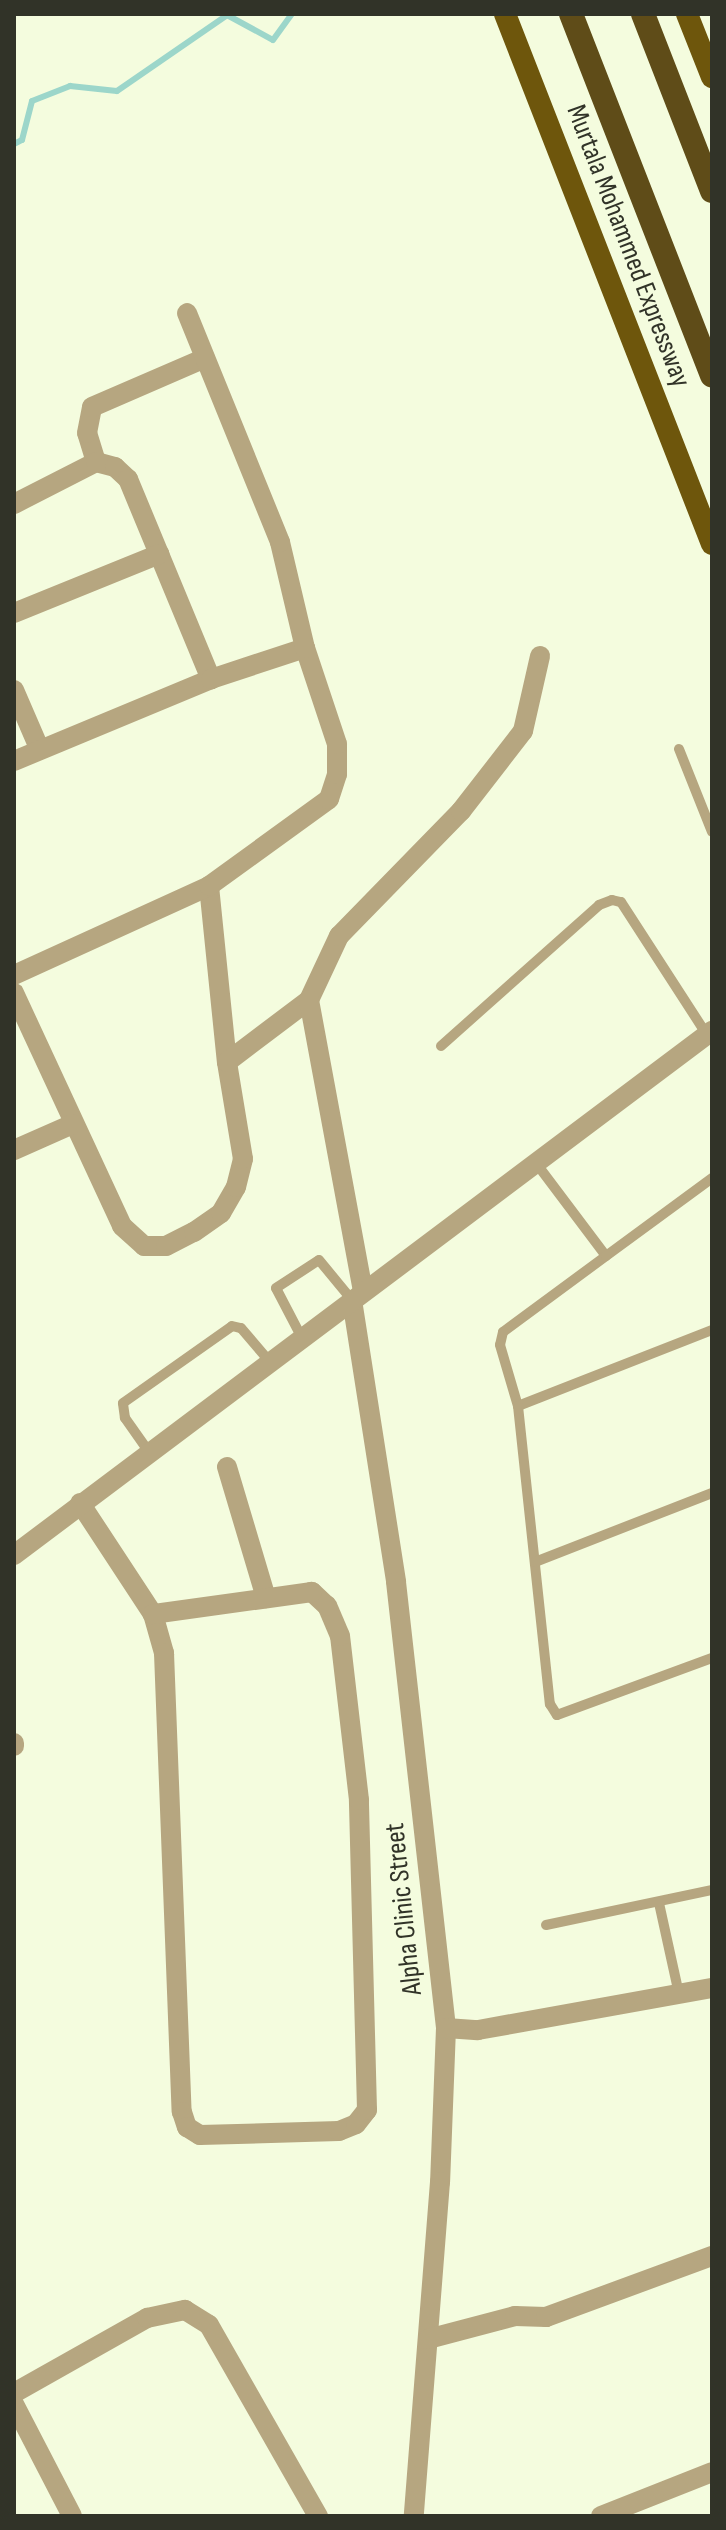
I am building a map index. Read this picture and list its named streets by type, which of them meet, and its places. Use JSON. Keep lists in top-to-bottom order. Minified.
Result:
{"streets":{"highway":["Murtala Mohammed Expressway"],"street":["Alpha Clinic Street"]}}
